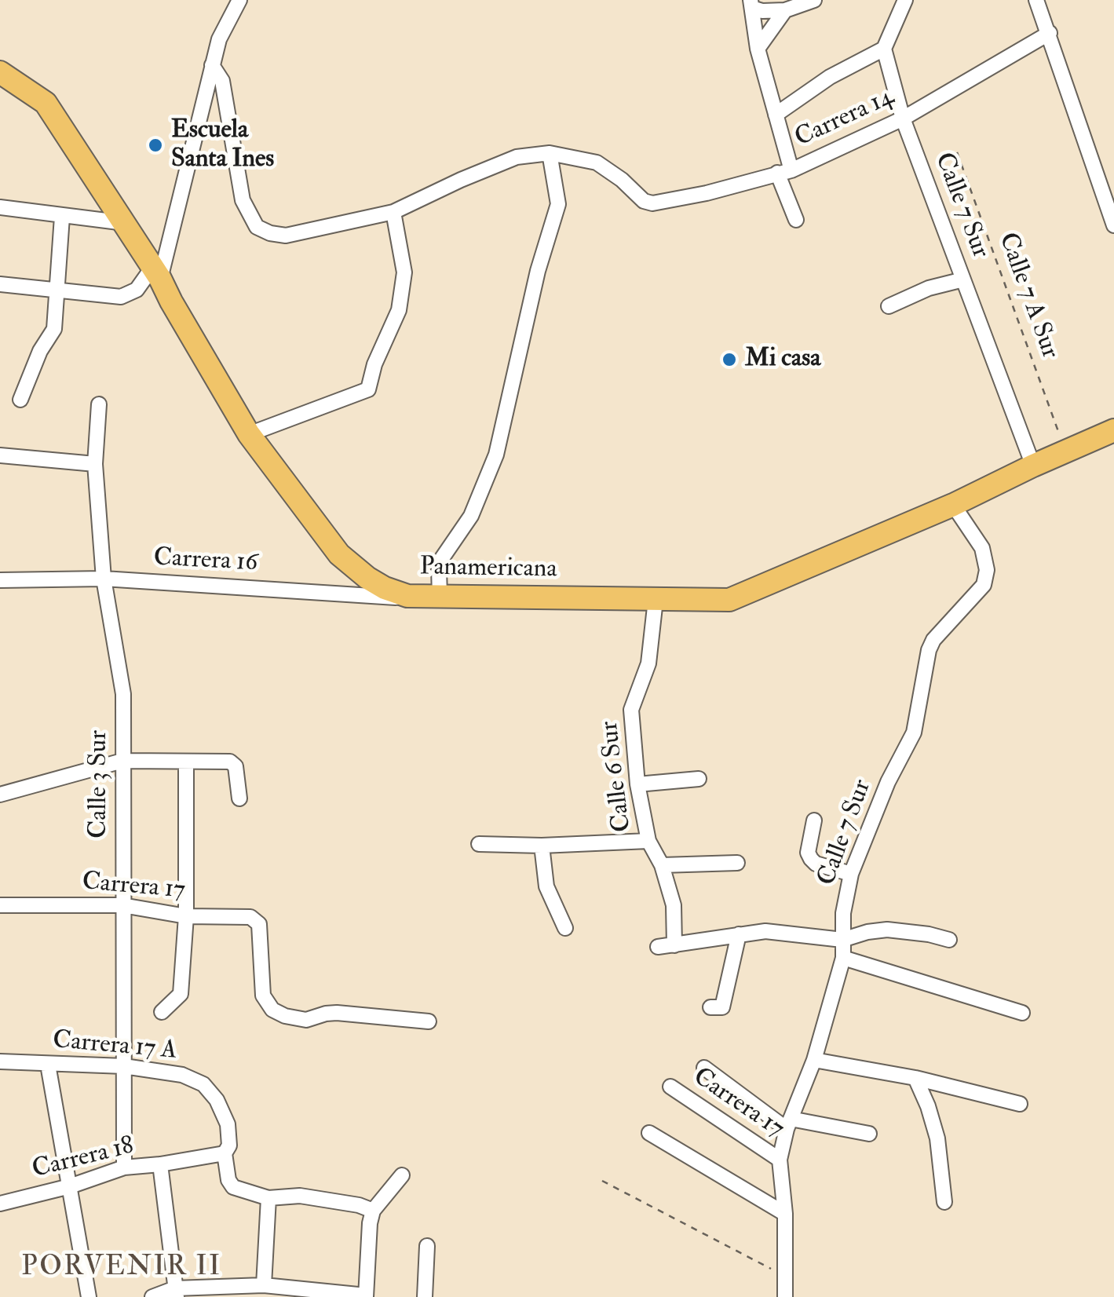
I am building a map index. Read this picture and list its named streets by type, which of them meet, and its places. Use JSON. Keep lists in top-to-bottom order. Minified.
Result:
{"streets":{"main road":["Panamericana"],"street":["Carrera 14","Calle 7 Sur","Carrera 16","Calle 6 Sur","Calle 3 Sur","Carrera 17","Carrera 17 A","Carrera 18"],"path":["Calle 7 A Sur"]},"crossings":[["Carrera 14","Calle 7 Sur"],["Calle 7 Sur","Panamericana"],["Calle 7 Sur","Carrera 17"],["Calle 7 A Sur","Panamericana"],["Carrera 16","Panamericana"],["Carrera 16","Calle 3 Sur"],["Panamericana","Calle 6 Sur"],["Calle 3 Sur","Carrera 17"],["Calle 3 Sur","Carrera 17 A"],["Calle 3 Sur","Carrera 18"],["Carrera 17 A","Carrera 18"]],"districts":["PORVENIR II"],"places":["Escuela Santa Ines","Mi casa"]}
